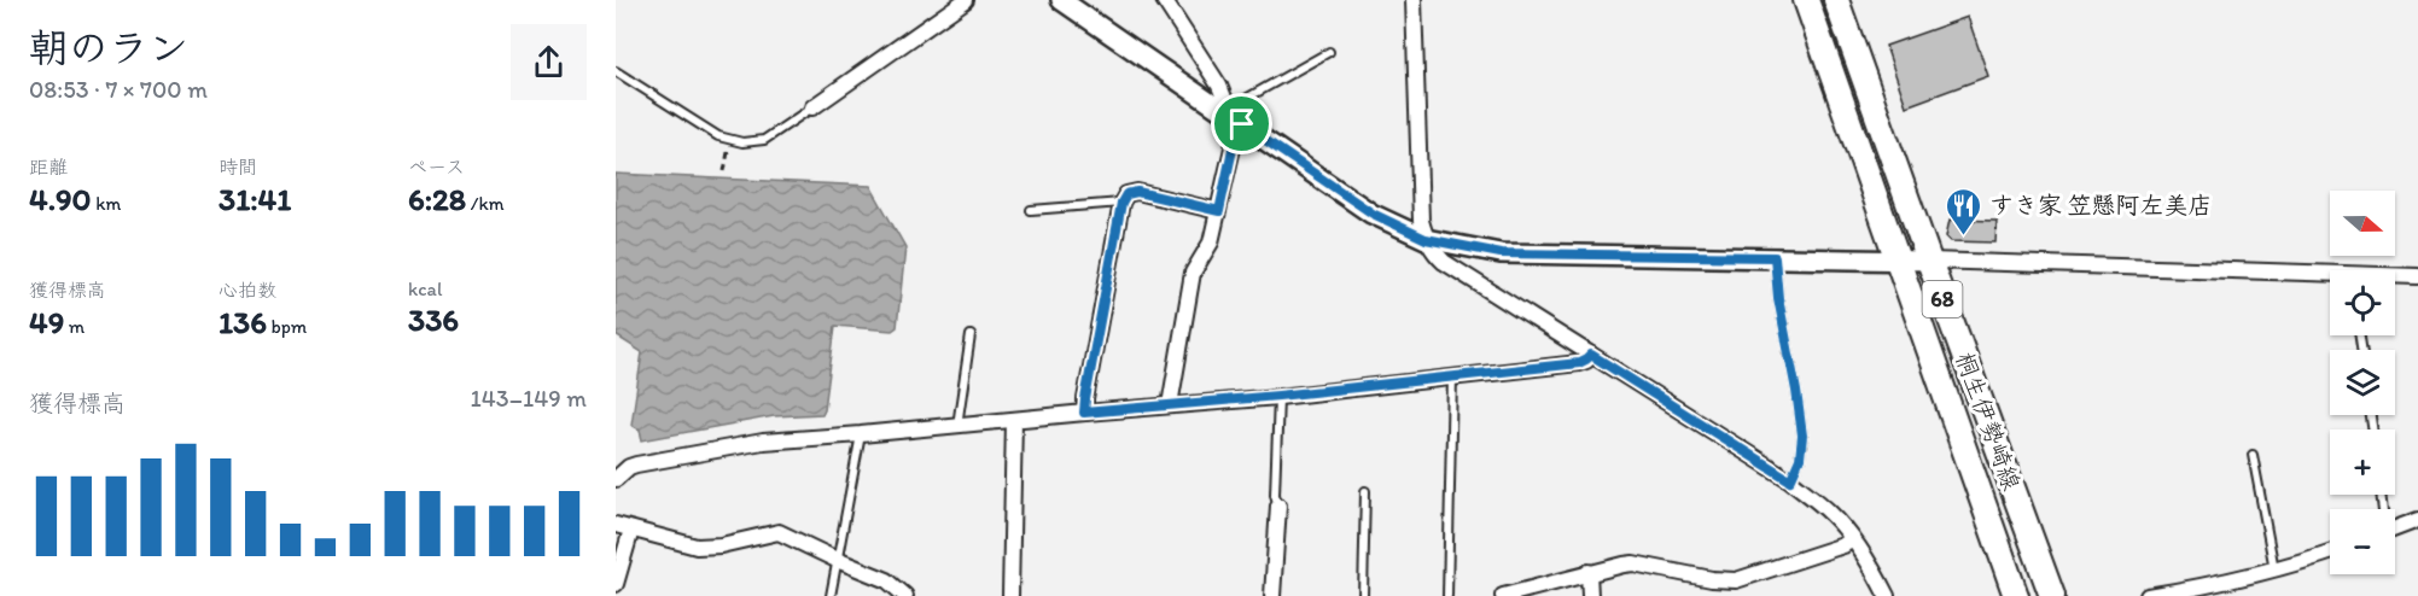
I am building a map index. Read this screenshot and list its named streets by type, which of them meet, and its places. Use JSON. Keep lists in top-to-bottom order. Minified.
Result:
{"streets":{"main road":["68","桐生伊勢崎線"]},"places":{"restaurant":["すき家 笠懸阿左美店"]},"north":"right","page":{"heading":["朝のラン","08:53 · 7 × 700 m"],"stats":[["距離","4.90 km"],["時間","31:41"],["ペース","6:28 /km"],["獲得標高","49 m"],["心拍数","136 bpm"],["kcal","336"]],"map_buttons":["+","−"],"chart":["獲得標高","143–149 m"]}}
